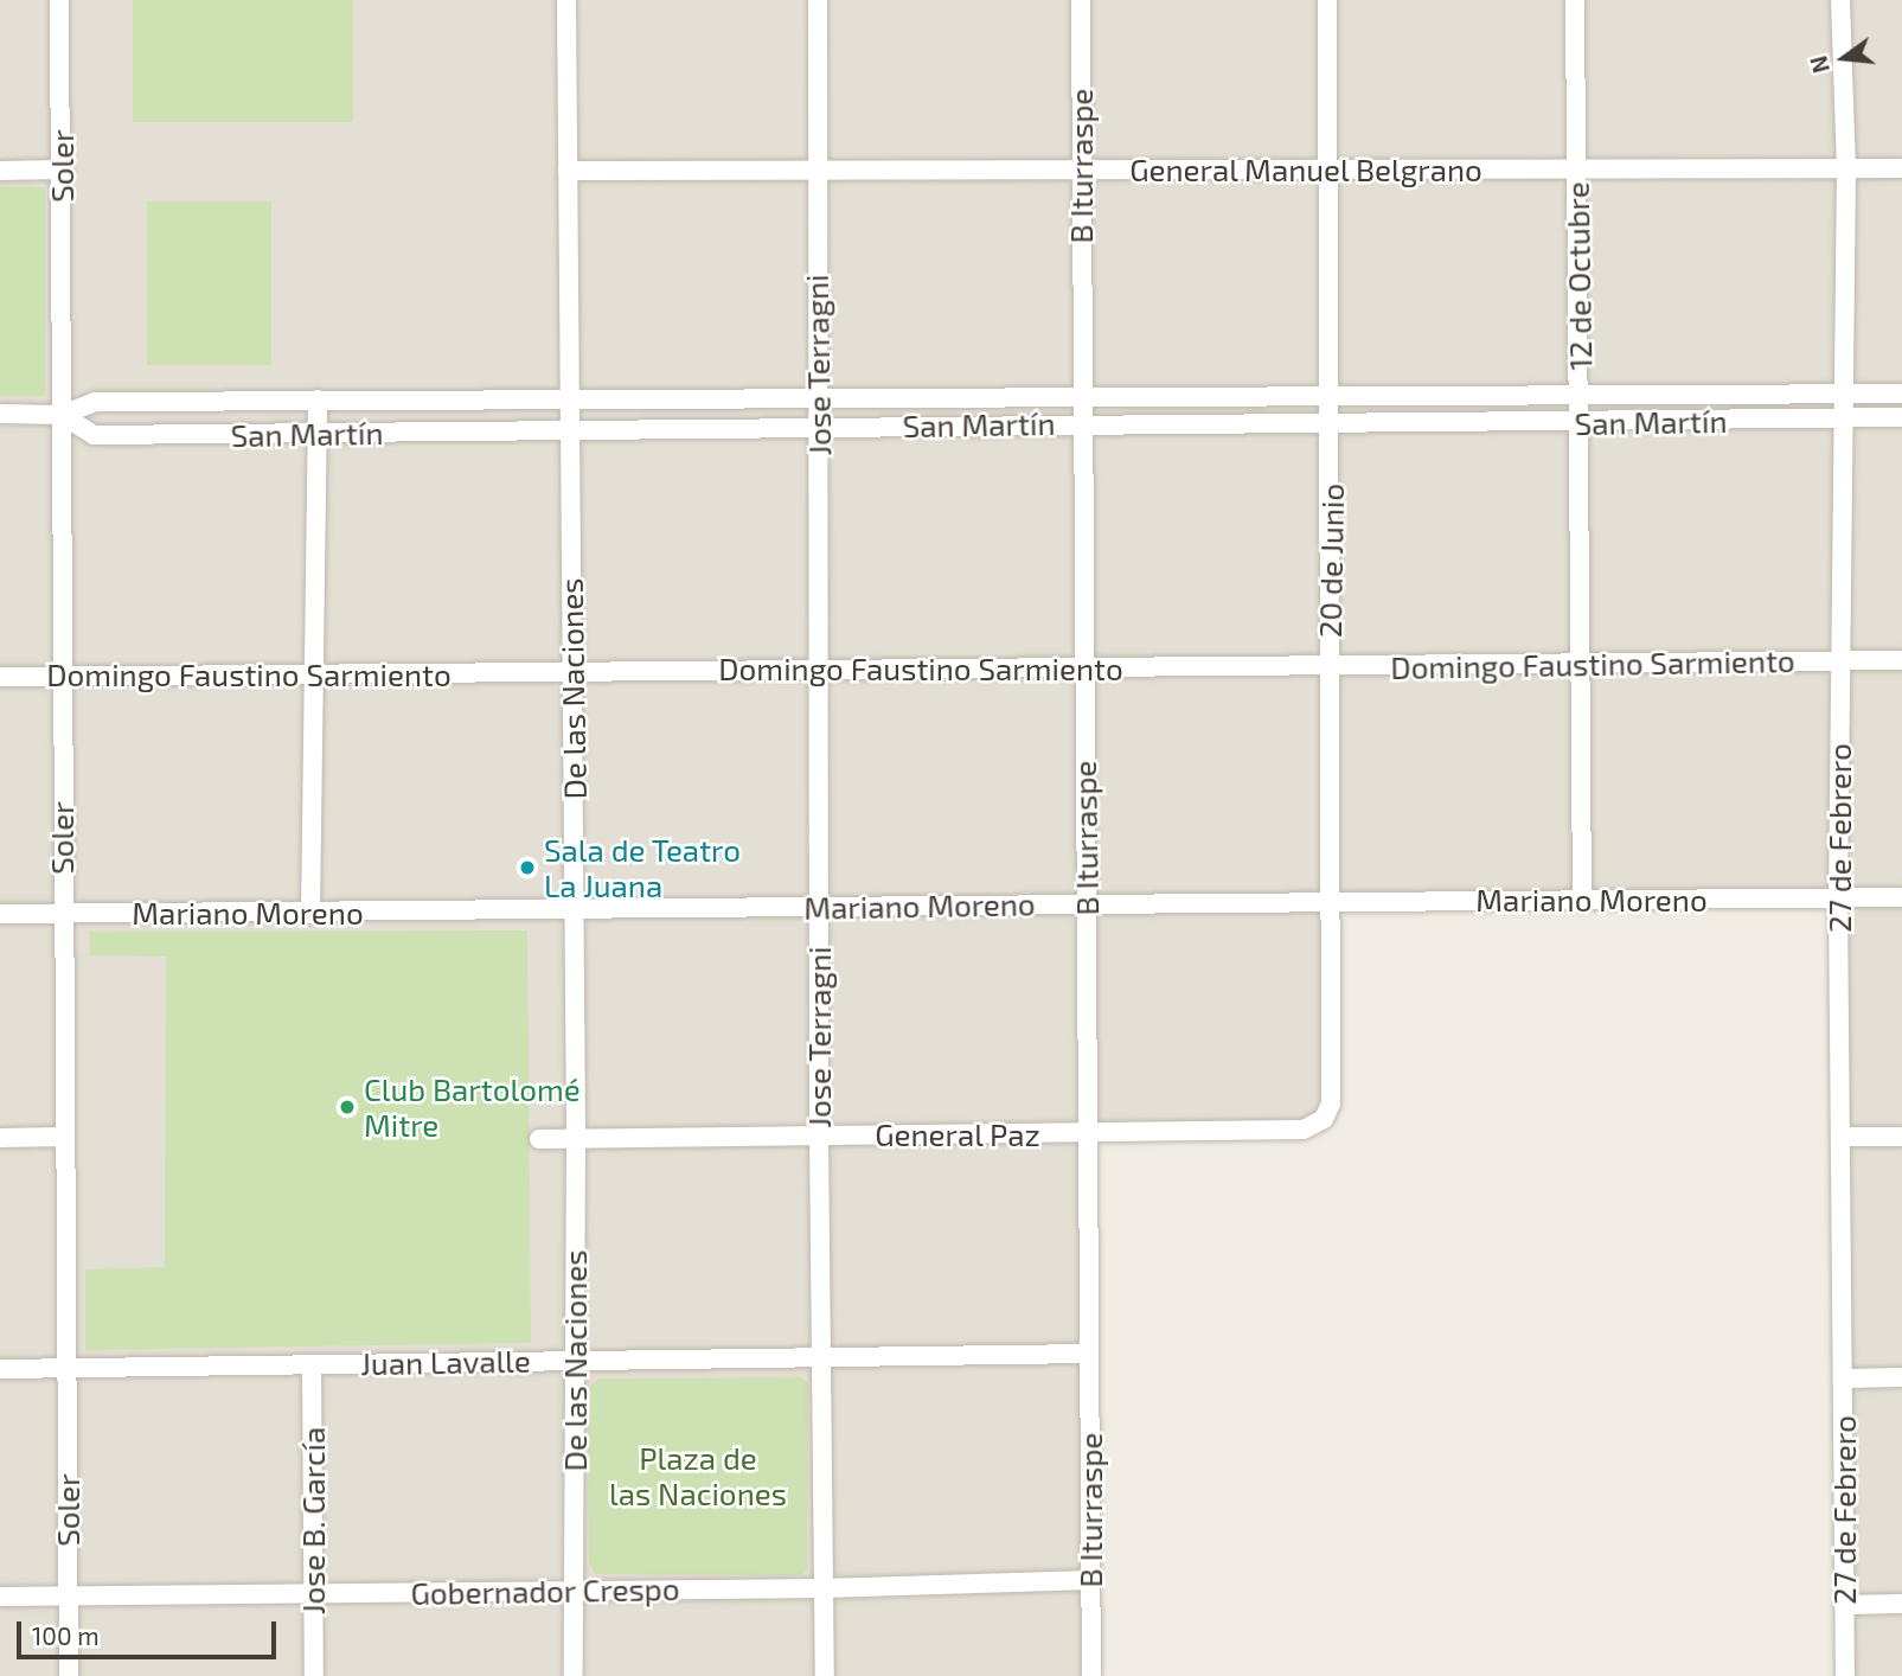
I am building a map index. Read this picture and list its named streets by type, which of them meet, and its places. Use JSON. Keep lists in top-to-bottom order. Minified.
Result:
{"streets":{"street":["Soler","B Iturraspe","General Manuel Belgrano","12 de Octubre","Jose Terragni","San Martín","20 de Junio","Domingo Faustino Sarmiento","De las Naciones","27 de Febrero","Mariano Moreno","General Paz","Juan Lavalle","Jose B. García","Gobernador Crespo"]},"crossings":[["Soler","San Martín"],["Soler","Domingo Faustino Sarmiento"],["Soler","Mariano Moreno"],["Soler","Juan Lavalle"],["Soler","Gobernador Crespo"],["B Iturraspe","General Manuel Belgrano"],["B Iturraspe","San Martín"],["B Iturraspe","Domingo Faustino Sarmiento"],["B Iturraspe","Mariano Moreno"],["B Iturraspe","General Paz"],["B Iturraspe","Juan Lavalle"],["B Iturraspe","Gobernador Crespo"],["General Manuel Belgrano","12 de Octubre"],["General Manuel Belgrano","Jose Terragni"],["General Manuel Belgrano","20 de Junio"],["General Manuel Belgrano","De las Naciones"],["General Manuel Belgrano","27 de Febrero"],["12 de Octubre","San Martín"],["12 de Octubre","Domingo Faustino Sarmiento"],["12 de Octubre","Mariano Moreno"],["Jose Terragni","San Martín"],["Jose Terragni","Domingo Faustino Sarmiento"],["Jose Terragni","Mariano Moreno"],["Jose Terragni","General Paz"],["Jose Terragni","Juan Lavalle"],["Jose Terragni","Gobernador Crespo"],["San Martín","20 de Junio"],["San Martín","De las Naciones"],["San Martín","27 de Febrero"],["20 de Junio","Domingo Faustino Sarmiento"],["20 de Junio","Mariano Moreno"],["20 de Junio","General Paz"],["Domingo Faustino Sarmiento","De las Naciones"],["Domingo Faustino Sarmiento","27 de Febrero"],["De las Naciones","Mariano Moreno"],["De las Naciones","General Paz"],["De las Naciones","Juan Lavalle"],["De las Naciones","Gobernador Crespo"],["27 de Febrero","Mariano Moreno"],["Juan Lavalle","Jose B. García"],["Jose B. García","Gobernador Crespo"]],"parks":["Plaza de las Naciones"],"places":["Sala de Teatro La Juana","Club Bartolomé Mitre"],"scale_bar":"100 m","north":"left"}
